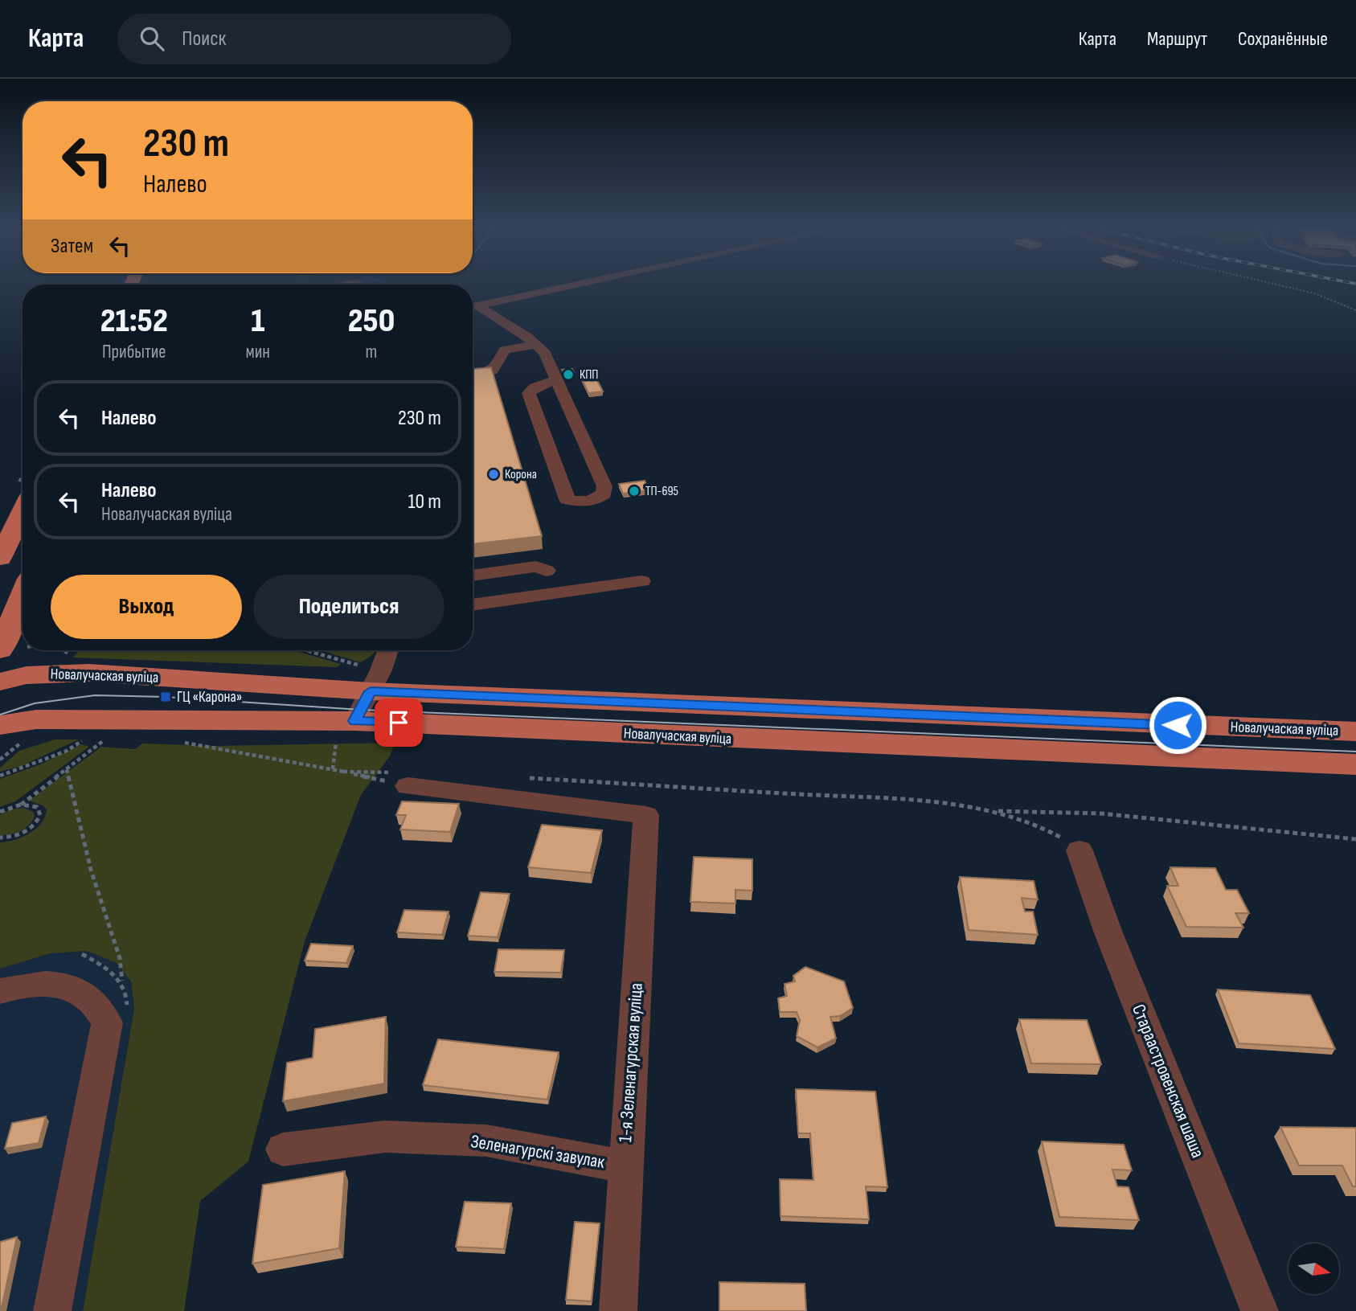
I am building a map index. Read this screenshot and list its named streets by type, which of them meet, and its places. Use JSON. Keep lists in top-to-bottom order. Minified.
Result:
{"streets":{"main road":["Новалучаская вуліца"],"street":["1-я Зеленагурская вуліца","Стараастровенская шаша","Зеленагурскі завулак"]},"crossings":[["1-я Зеленагурская вуліца","Зеленагурскі завулак"]],"places":{"other":["КПП","Корона","ТП-695"],"transit":["ГЦ «Карона»"]},"north":"right","page":{"header":"Карта","search":"Поиск","nav":["Карта","Маршрут","Сохранённые"],"turn":["230 m","Налево"],"then":"Затем","eta":["21:52","Прибытие","1","мин","250","m"],"list":[{"name":"Налево","value":"230 m"},{"name":"Налево","note":"Новалучаская вуліца","value":"10 m"}],"buttons":["Выход","Поделиться"]}}
